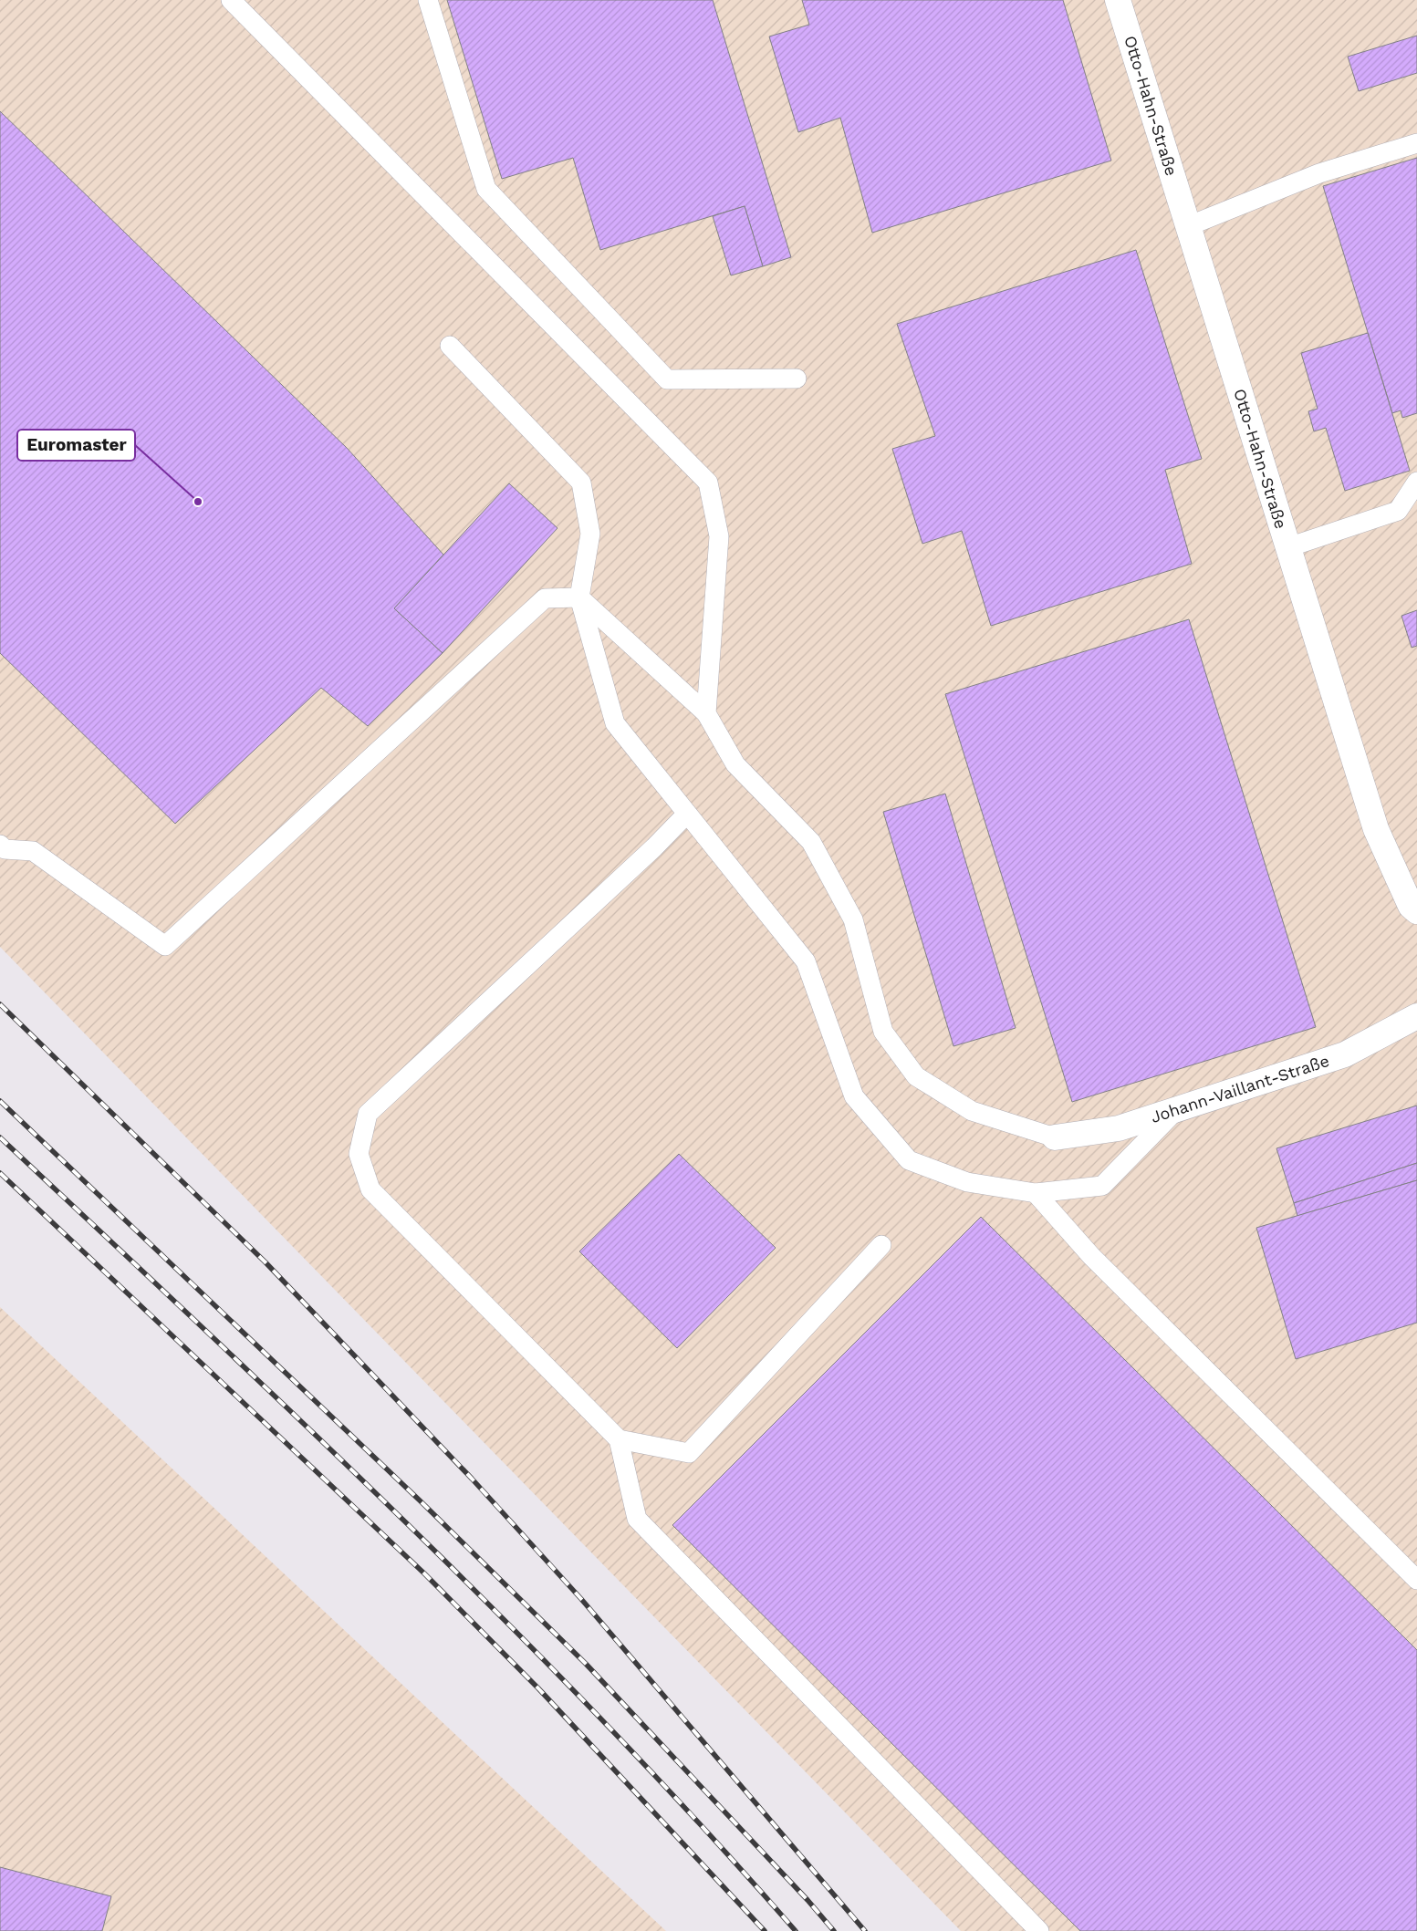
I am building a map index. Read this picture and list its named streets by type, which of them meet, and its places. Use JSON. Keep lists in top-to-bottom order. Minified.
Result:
{"streets":{"street":["Otto-Hahn-Straße","Johann-Vaillant-Straße"]},"places":["Euromaster"]}
